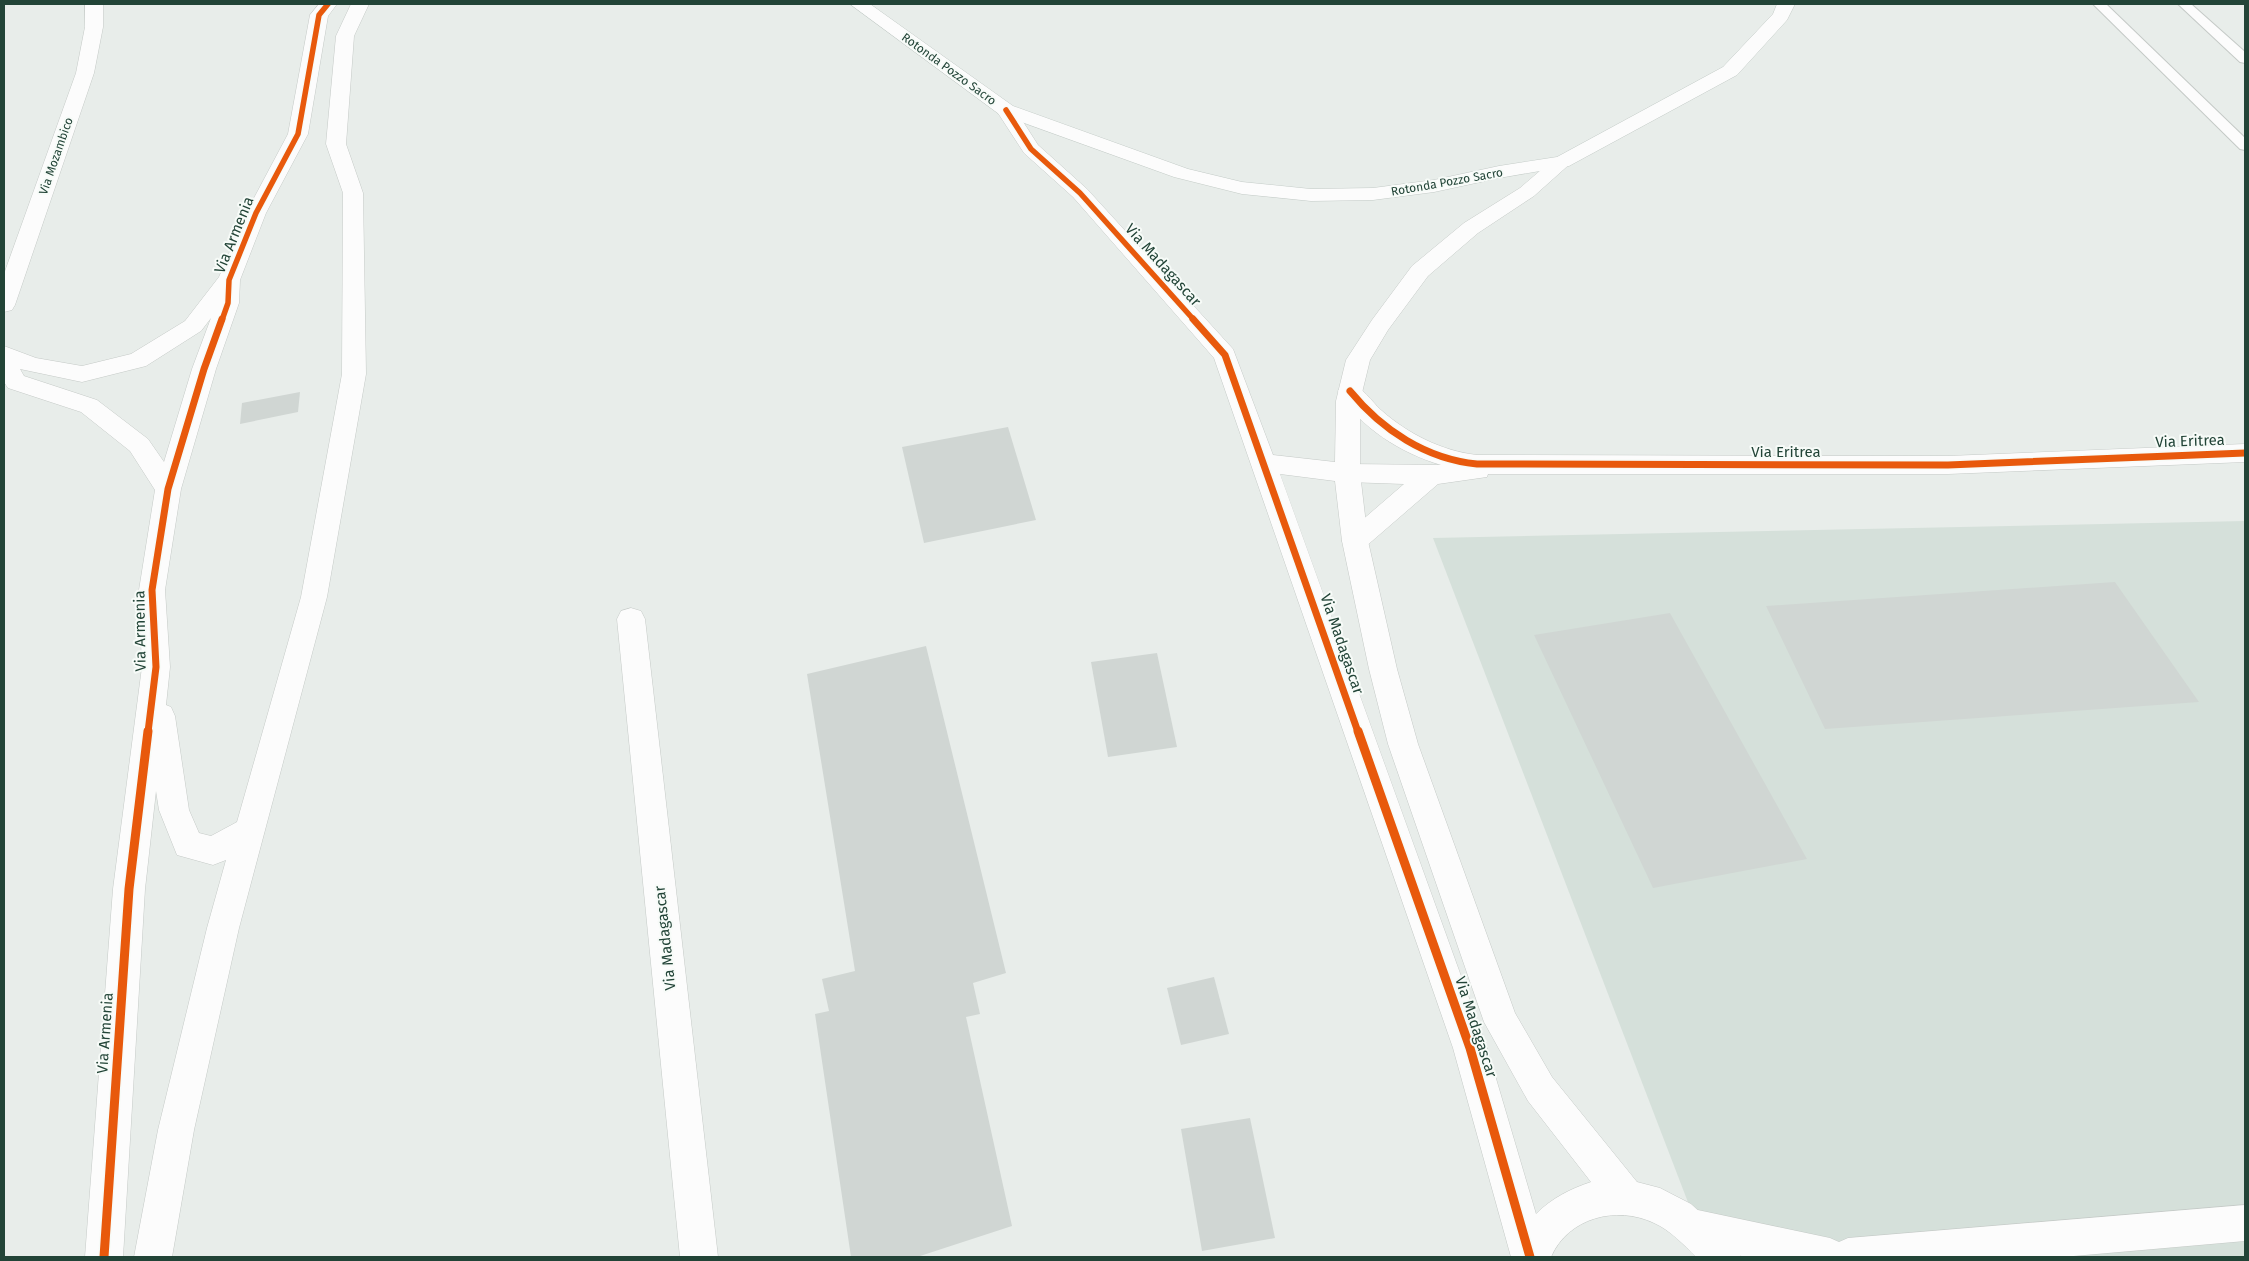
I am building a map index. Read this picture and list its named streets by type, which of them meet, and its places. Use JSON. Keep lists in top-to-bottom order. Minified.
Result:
{"streets":{"street":["Rotonda Pozzo Sacro","Via Mozambico","Via Armenia","Via Madagascar","Via Eritrea"]},"crossings":[["Rotonda Pozzo Sacro","Via Madagascar"],["Via Madagascar","Via Eritrea"]]}
